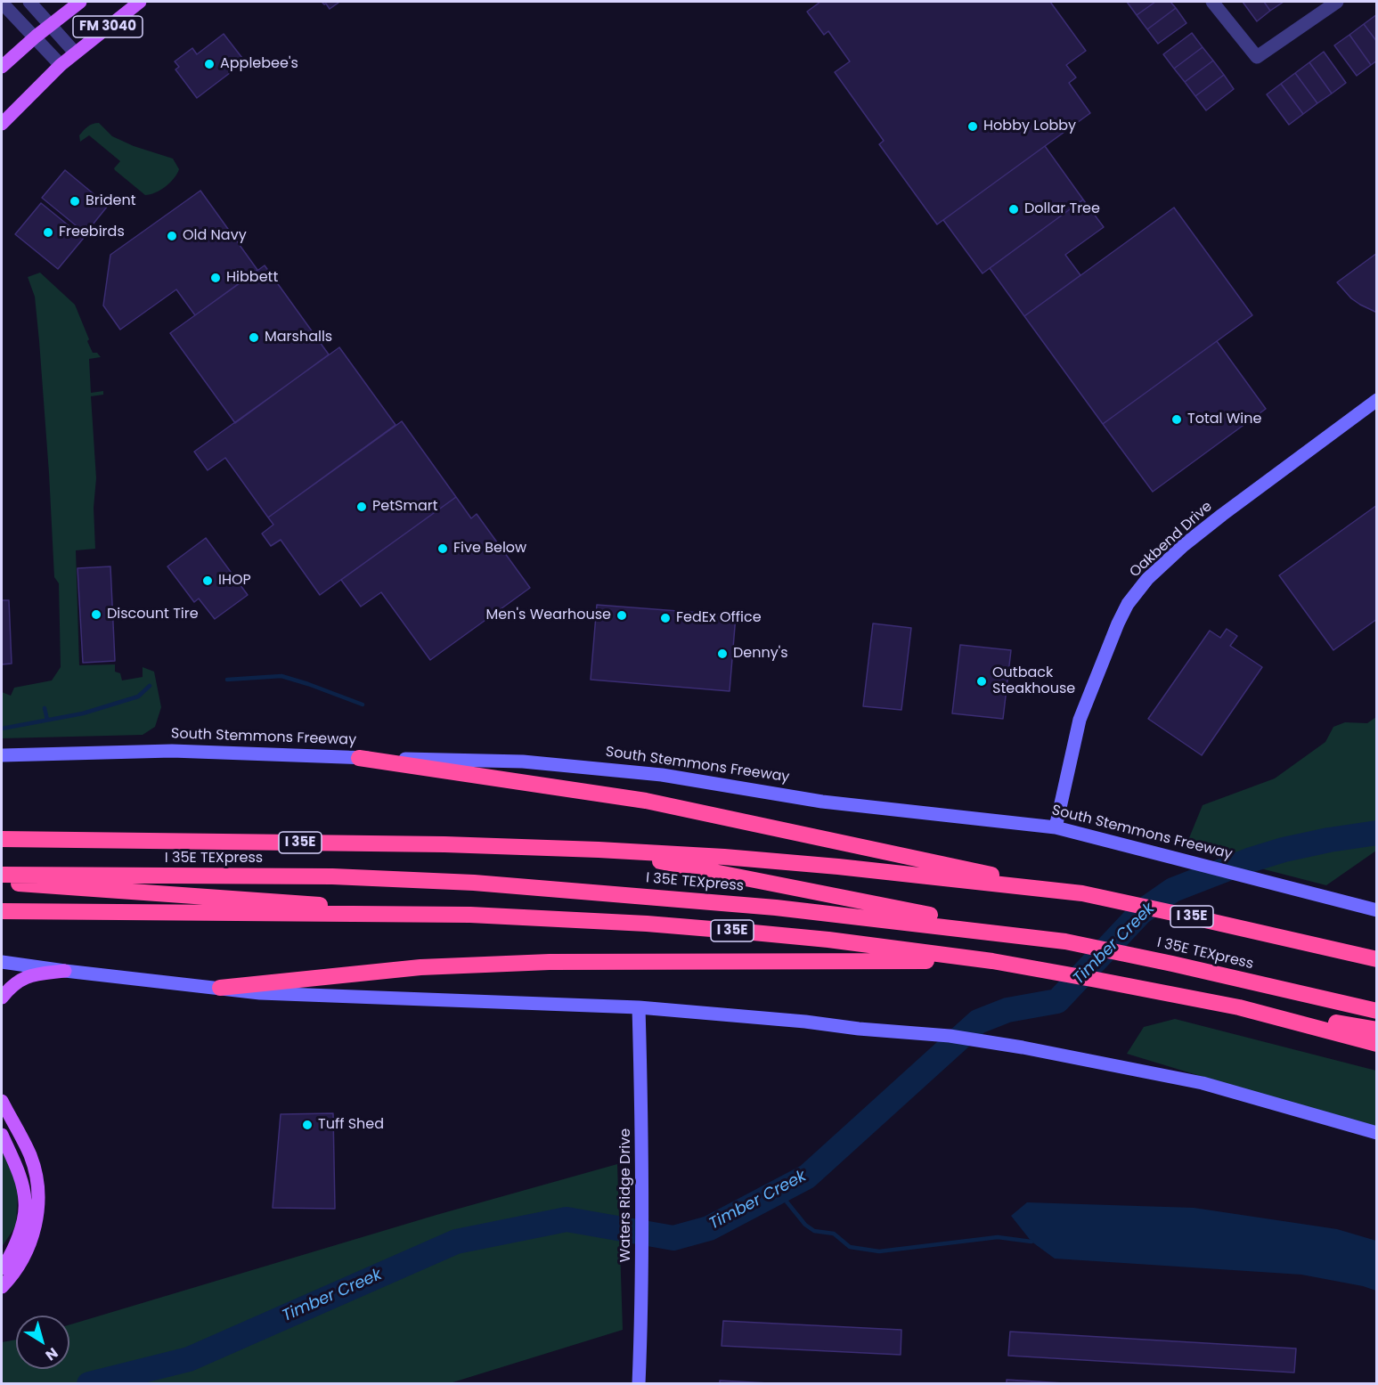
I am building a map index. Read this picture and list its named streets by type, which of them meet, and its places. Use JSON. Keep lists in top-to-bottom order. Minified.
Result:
{"streets":{"highway":["I 35E","I 35E TEXpress"],"main road":["FM 3040","Oakbend Drive","South Stemmons Freeway","Waters Ridge Drive"]},"crossings":[["Oakbend Drive","South Stemmons Freeway"]],"water":["Timber Creek"],"places":["Applebee's","Hobby Lobby","Brident","Dollar Tree","Freebirds","Old Navy","Hibbett","Marshalls","Total Wine","PetSmart","Five Below","IHOP","Discount Tire","Men's Wearhouse","FedEx Office","Denny's","Outback Steakhouse","Tuff Shed"],"north":"bottom right"}
